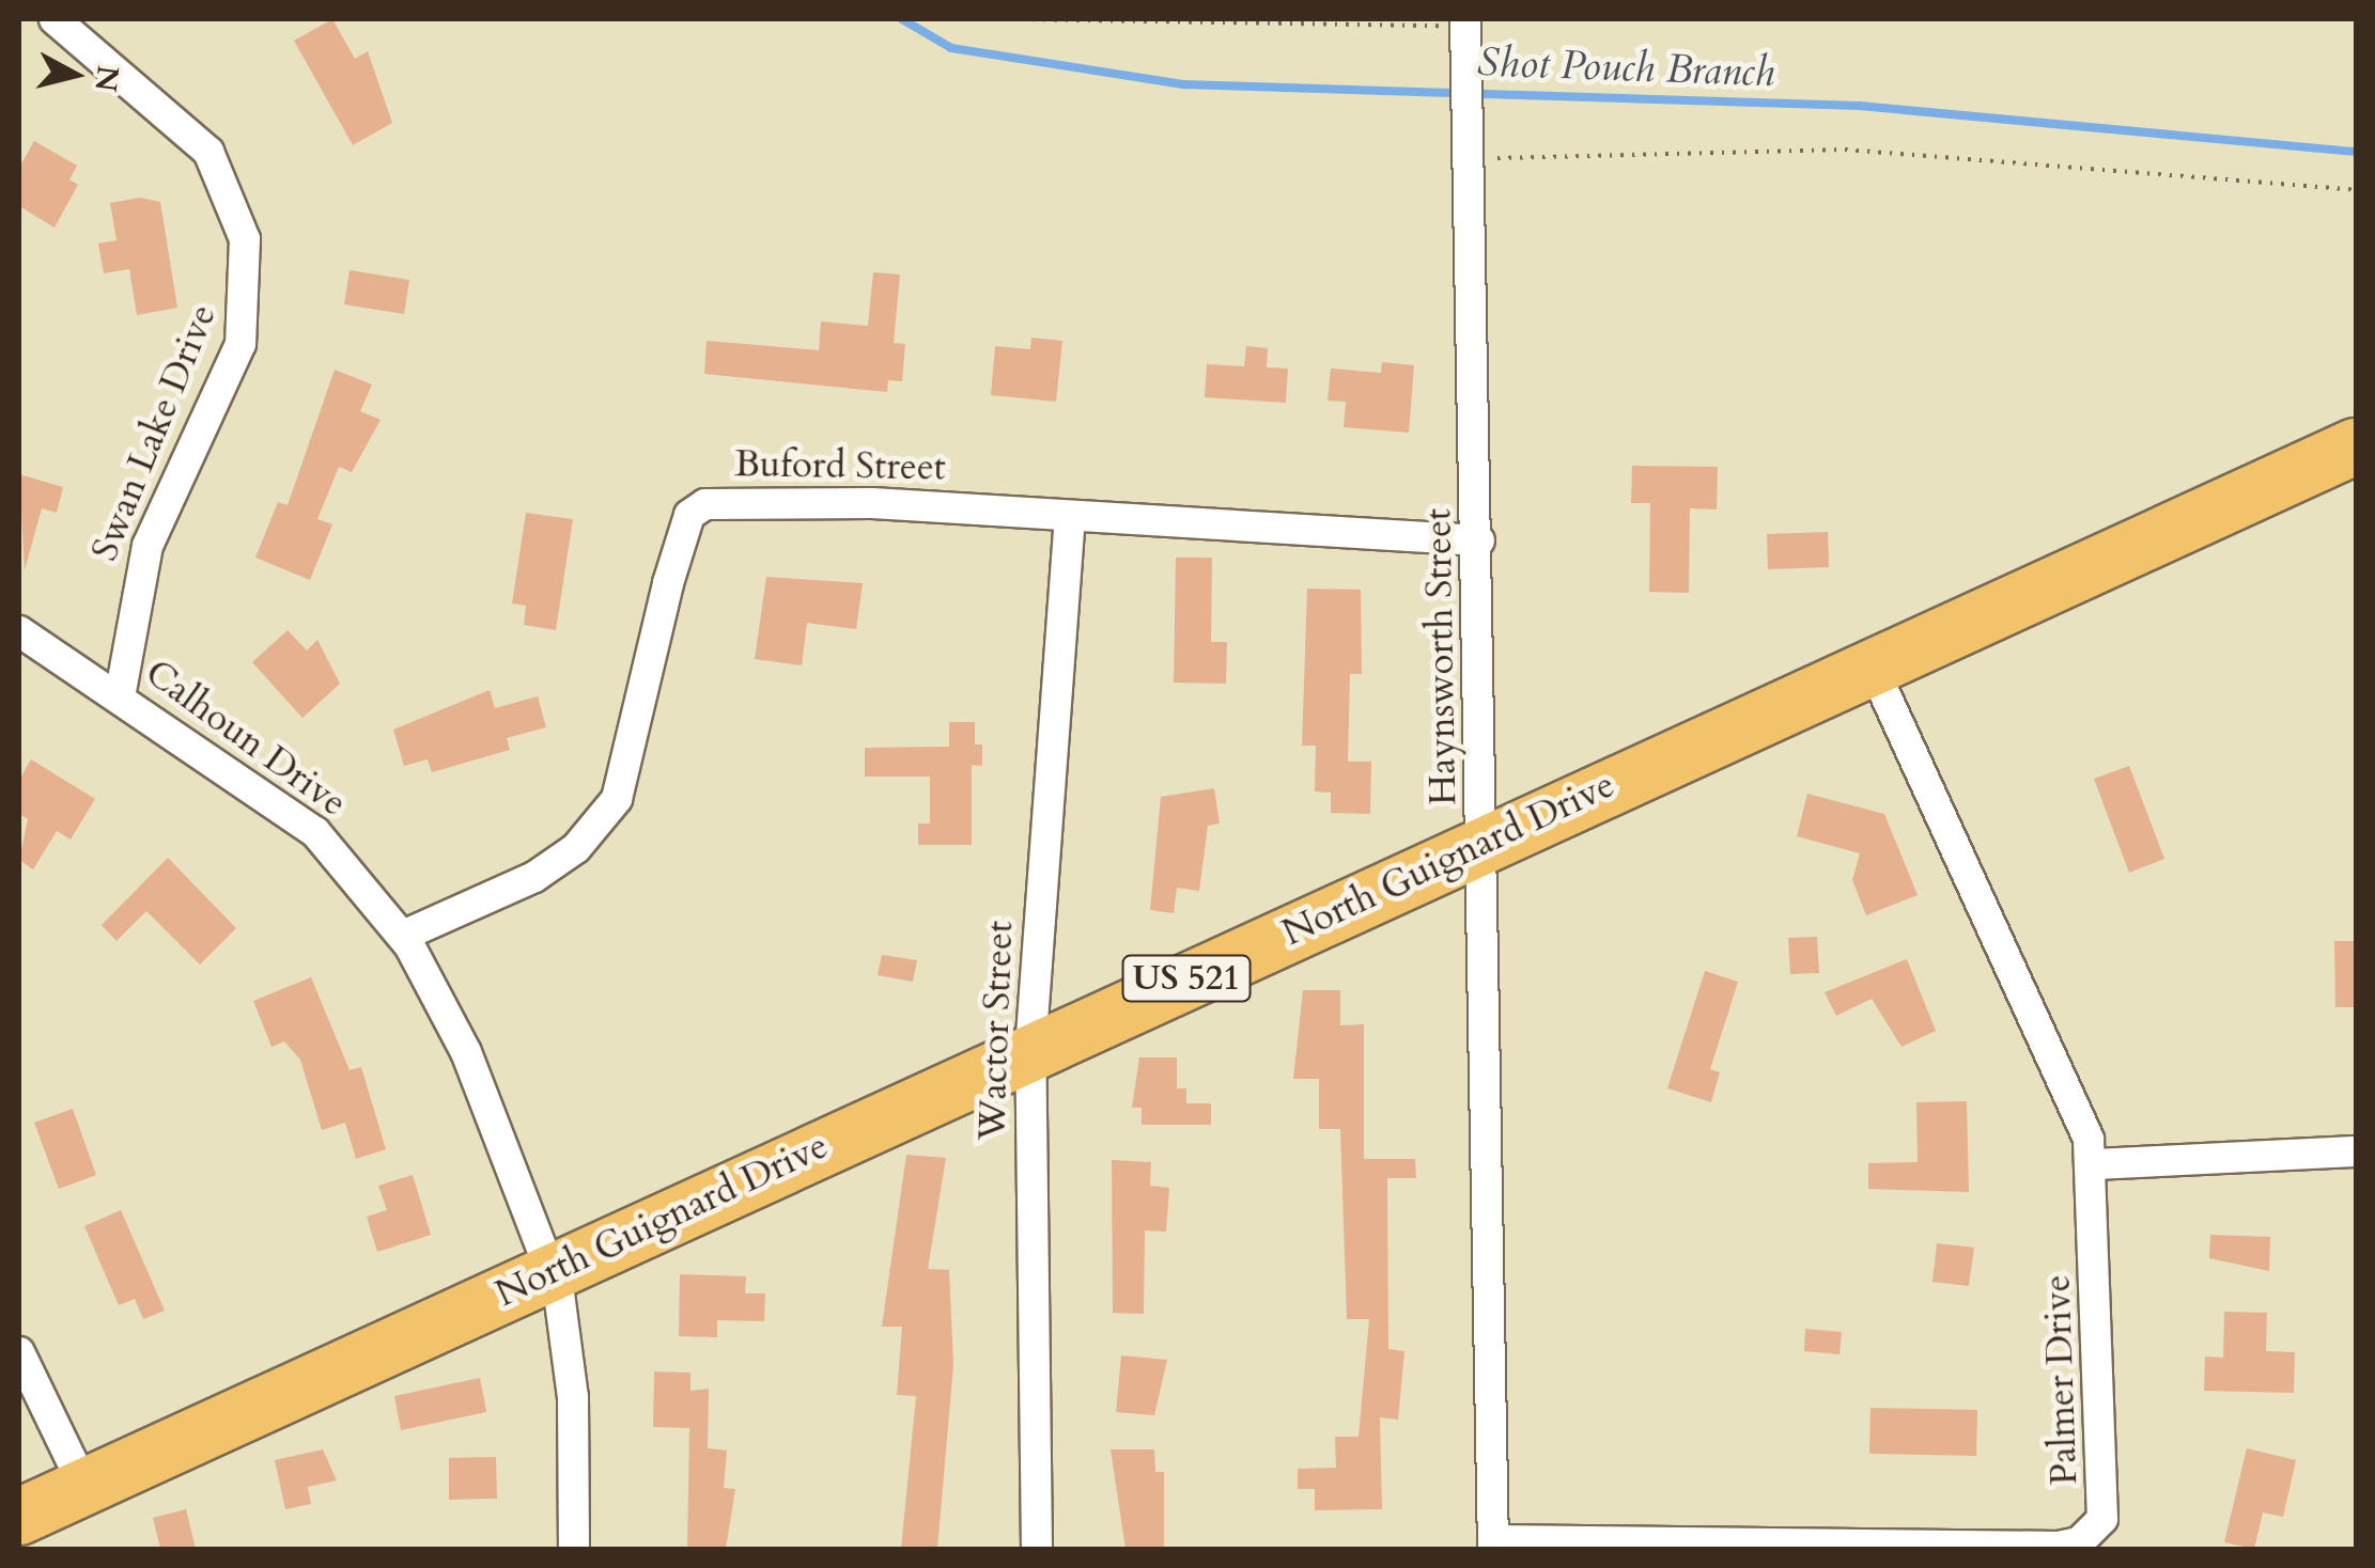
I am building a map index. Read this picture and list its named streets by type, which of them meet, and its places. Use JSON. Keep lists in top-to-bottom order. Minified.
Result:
{"streets":{"highway":["North Guignard Drive","US 521"],"street":["Swan Lake Drive","Buford Street","Haynsworth Street","Calhoun Drive","Wactor Street","Palmer Drive"]},"crossings":[["Swan Lake Drive","Calhoun Drive"],["Buford Street","Haynsworth Street"],["Buford Street","Calhoun Drive"],["Buford Street","Wactor Street"],["Haynsworth Street","North Guignard Drive"],["Haynsworth Street","Palmer Drive"],["Calhoun Drive","North Guignard Drive"],["North Guignard Drive","Wactor Street"],["North Guignard Drive","Palmer Drive"]],"water":["Shot Pouch Branch"],"north":"right"}
